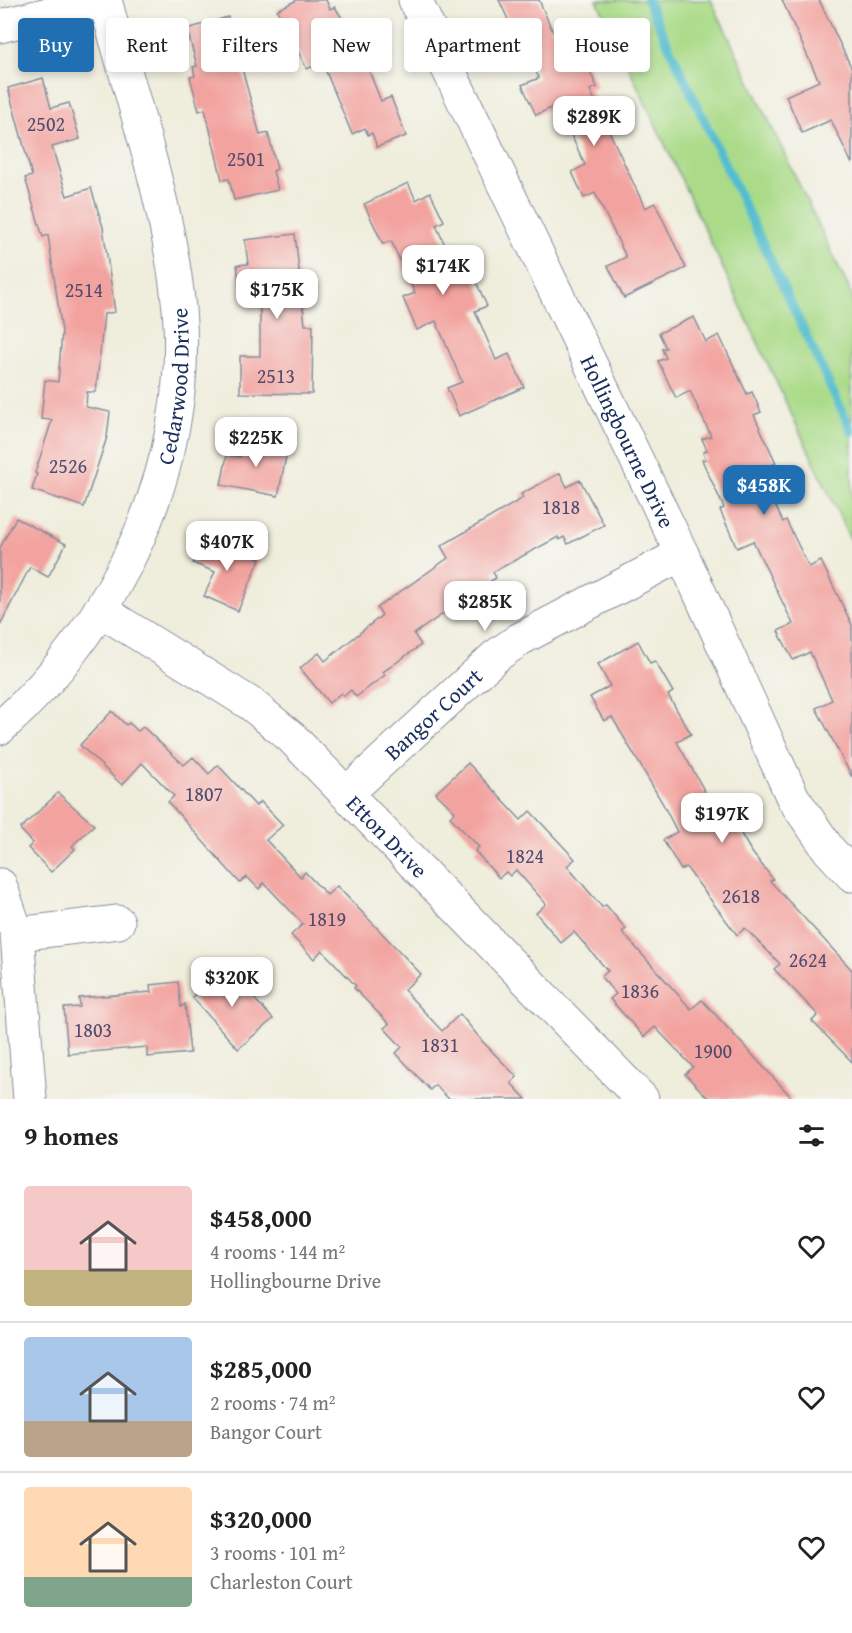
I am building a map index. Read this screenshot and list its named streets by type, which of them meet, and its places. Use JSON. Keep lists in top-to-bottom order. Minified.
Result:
{"streets":{"street":["Cedarwood Drive","Hollingbourne Drive","Bangor Court","Etton Drive"]},"crossings":[["Cedarwood Drive","Etton Drive"],["Hollingbourne Drive","Bangor Court"],["Bangor Court","Etton Drive"]],"house_numbers":["2502","2501","2514","2513","2526","1818","1807","1824","2618","1819","2624","1836","1803","1831","1900"],"page":{"chip":["Buy","Rent","Filters","New","Apartment","House"],"price":["$289K","$174K","$175K","$225K","$458K","$407K","$285K","$197K","$320K"],"heading":"9 homes","list":[{"name":"$458,000","note":"4 rooms · 144 m² · Hollingbourne Drive"},{"name":"$285,000","note":"2 rooms · 74 m² · Bangor Court"},{"name":"$320,000","note":"3 rooms · 101 m² · Charleston Court"}]}}
